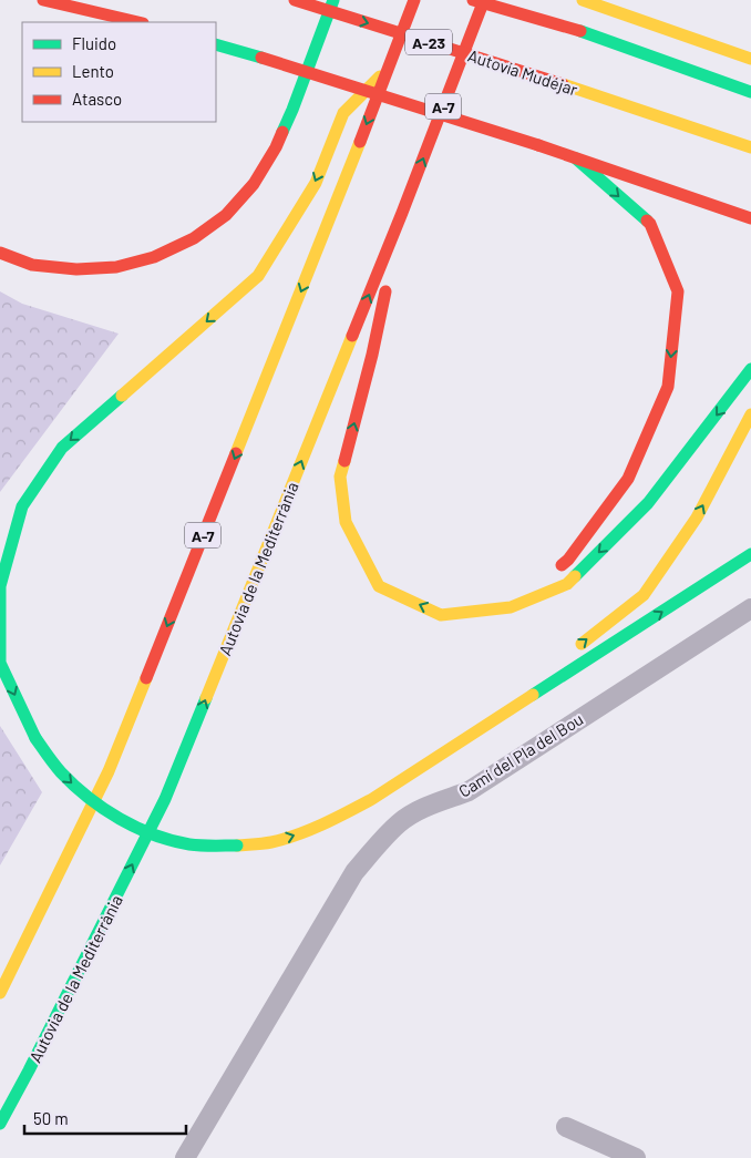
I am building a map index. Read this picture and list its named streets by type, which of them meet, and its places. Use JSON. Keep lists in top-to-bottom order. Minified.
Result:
{"streets":{"main road":["A-23","Autovía Mudéjar","A-7","Autovia de la Mediterrània"],"street":["Camí del Pla del Bou"]},"legend":["Fluido","Lento","Atasco"],"scale_bar":"50 m"}
